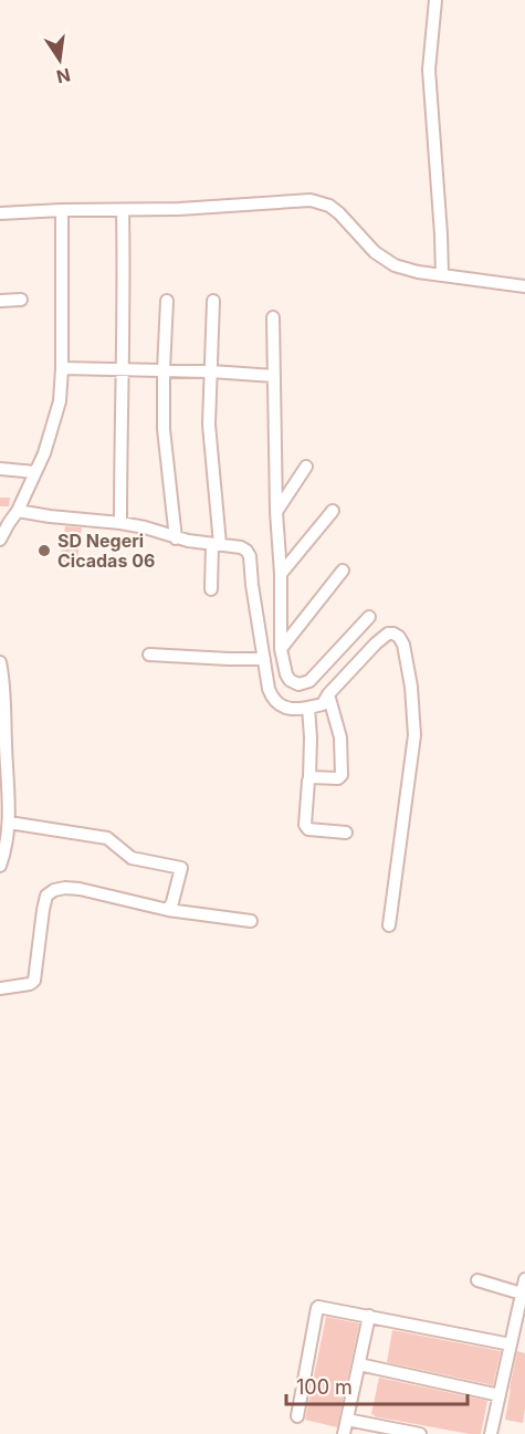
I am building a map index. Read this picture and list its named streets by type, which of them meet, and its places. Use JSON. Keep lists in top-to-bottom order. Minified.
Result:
{"places":["SD Negeri Cicadas 06"],"scale_bar":"100 m","north":"bottom"}
